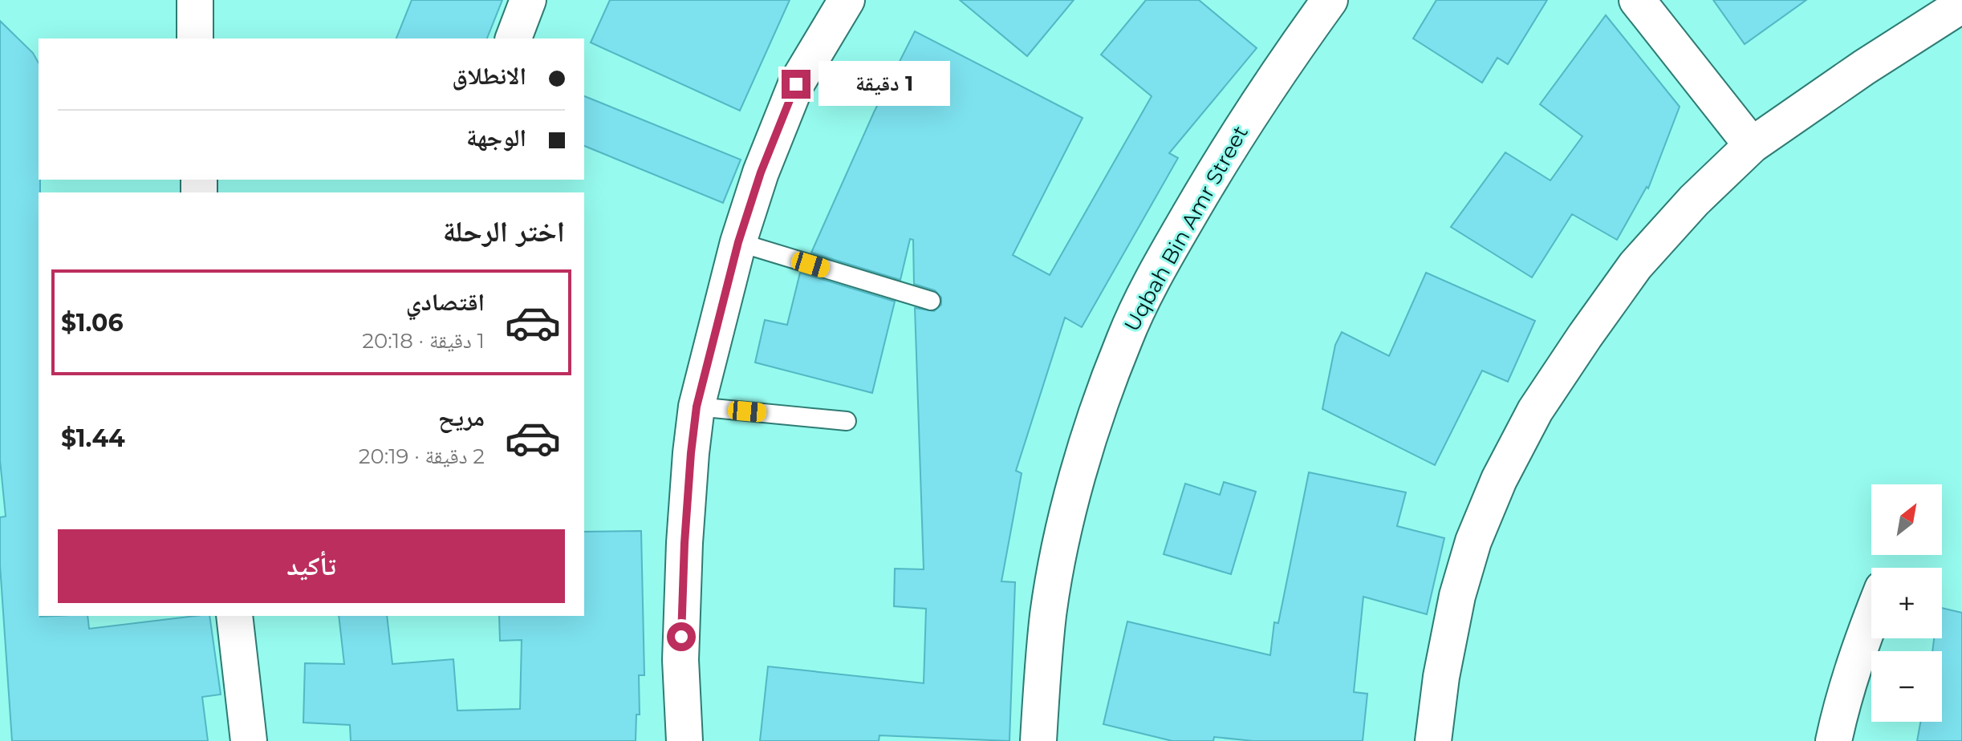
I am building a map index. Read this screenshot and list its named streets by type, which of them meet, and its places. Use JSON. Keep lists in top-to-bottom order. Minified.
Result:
{"streets":{"street":["Uqbah Bin Amr Street"]},"north":"top right","page":{"banner":["الانطلاق","الوجهة"],"bubble":"1 دقيقة","heading":"اختر الرحلة","list":[{"name":"اقتصادي","note":"1 دقيقة · 20:18","value":"$1.06"},{"name":"مريح","note":"2 دقيقة · 20:19","value":"$1.44"}],"map_buttons":["+","−"],"buttons":"تأكيد"}}
